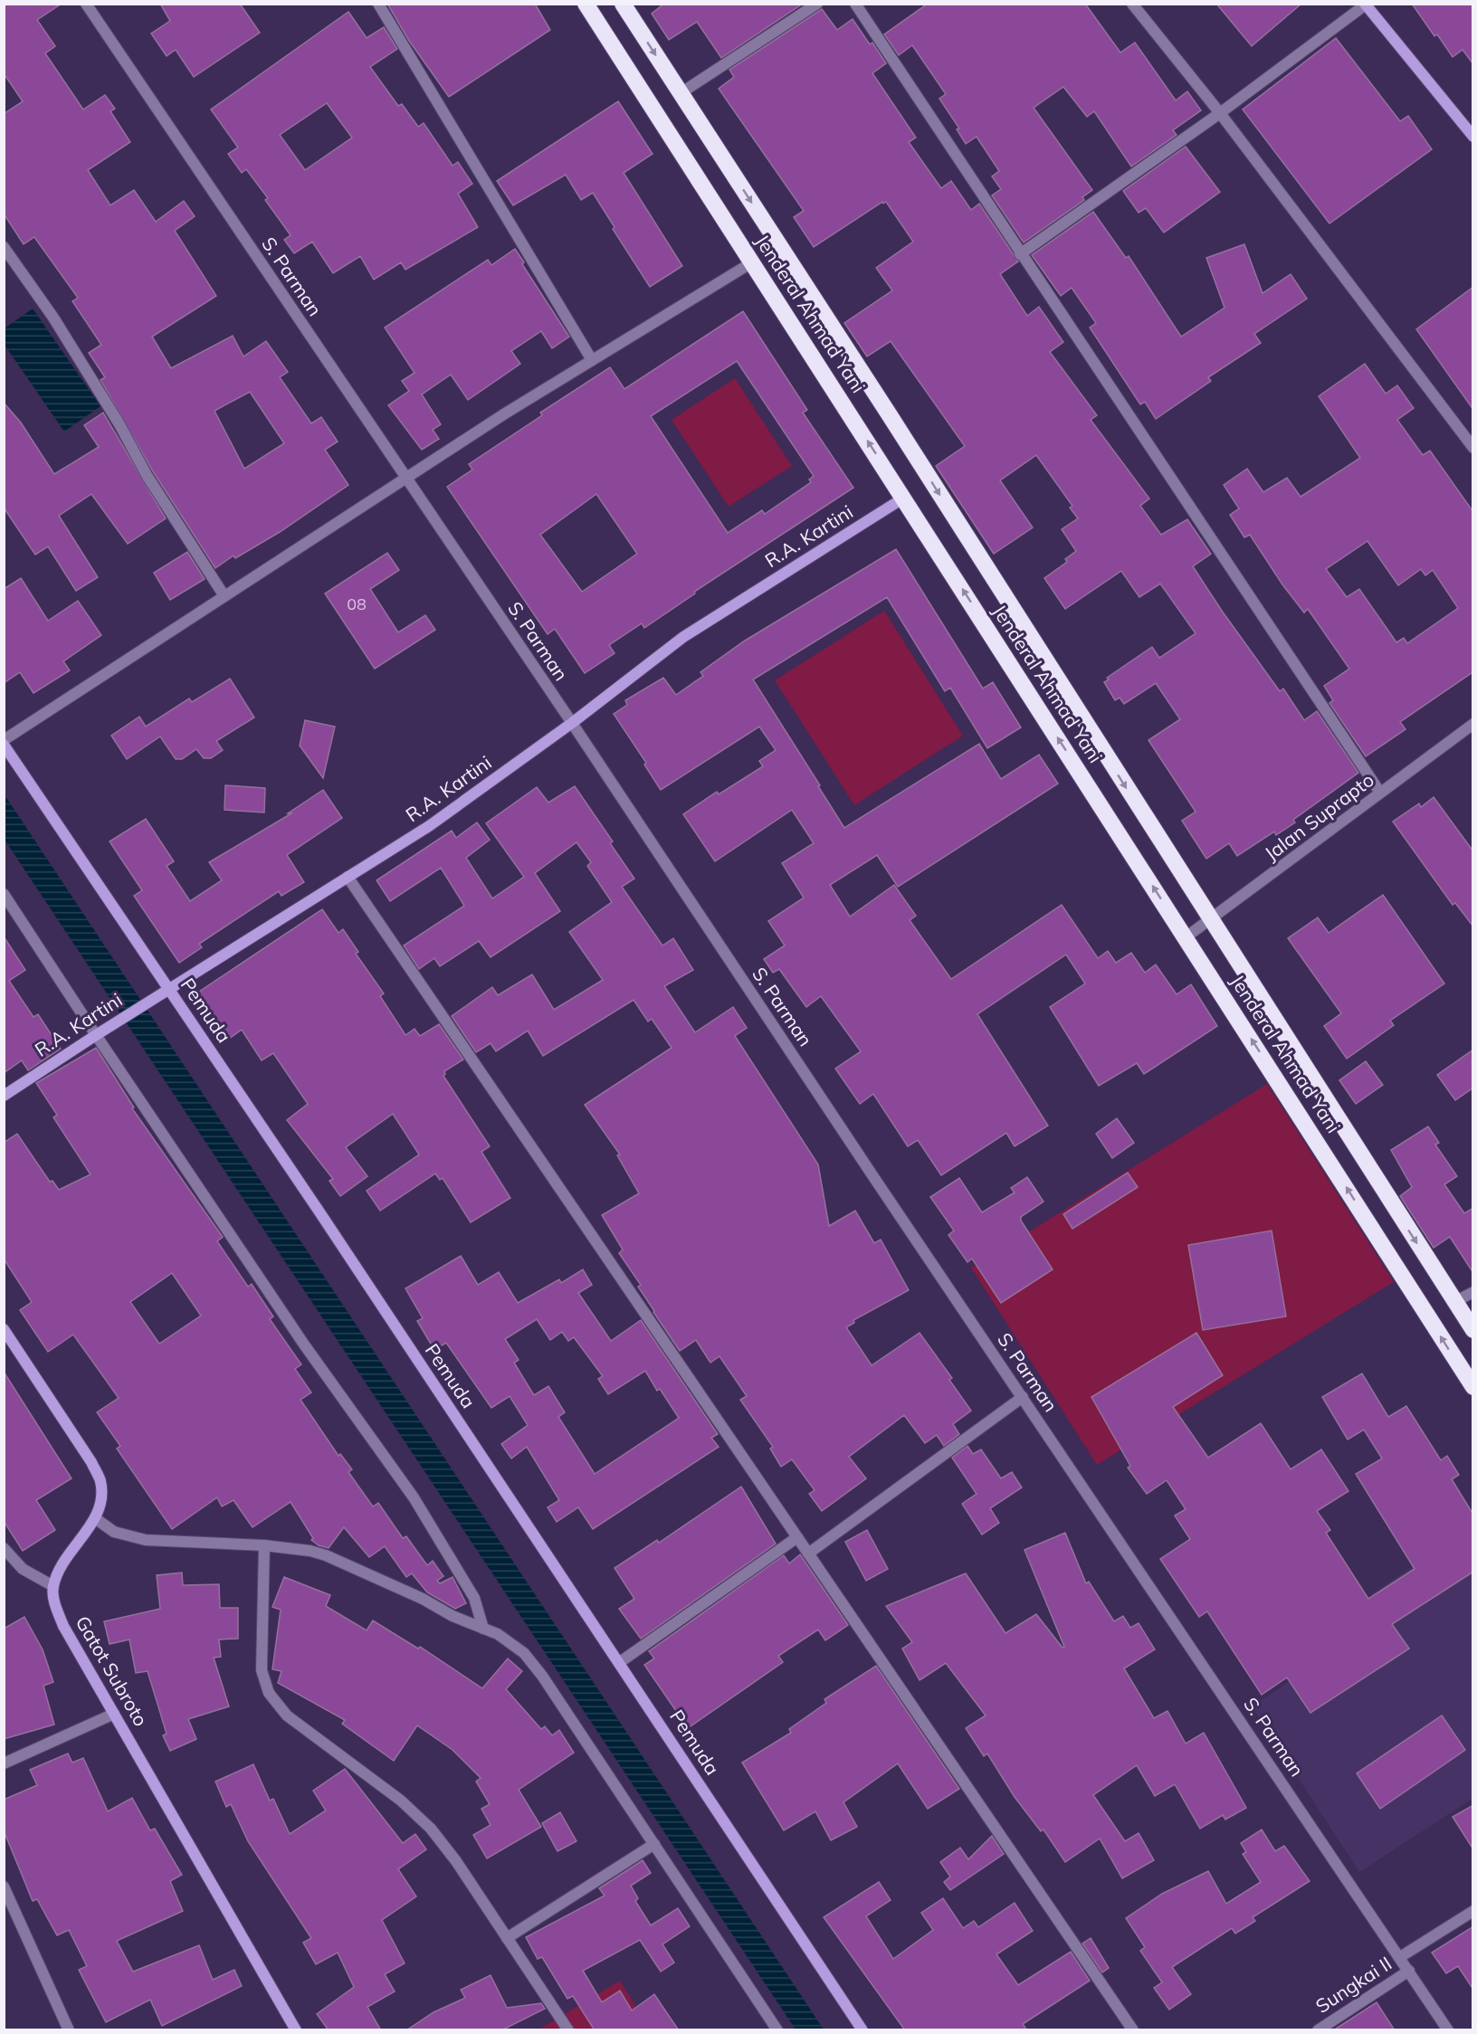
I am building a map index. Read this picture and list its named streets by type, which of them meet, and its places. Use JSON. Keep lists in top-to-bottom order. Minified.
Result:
{"streets":{"highway":["Jenderal Ahmad Yani"],"street":["S. Parman","R.A. Kartini","Jalan Suprapto","Pemuda","Gatot Subroto","Sungkai II"]},"crossings":[["S. Parman","R.A. Kartini"],["S. Parman","Sungkai II"],["Jenderal Ahmad Yani","R.A. Kartini"],["Jenderal Ahmad Yani","Jalan Suprapto"],["R.A. Kartini","Pemuda"]],"house_numbers":["08"]}
